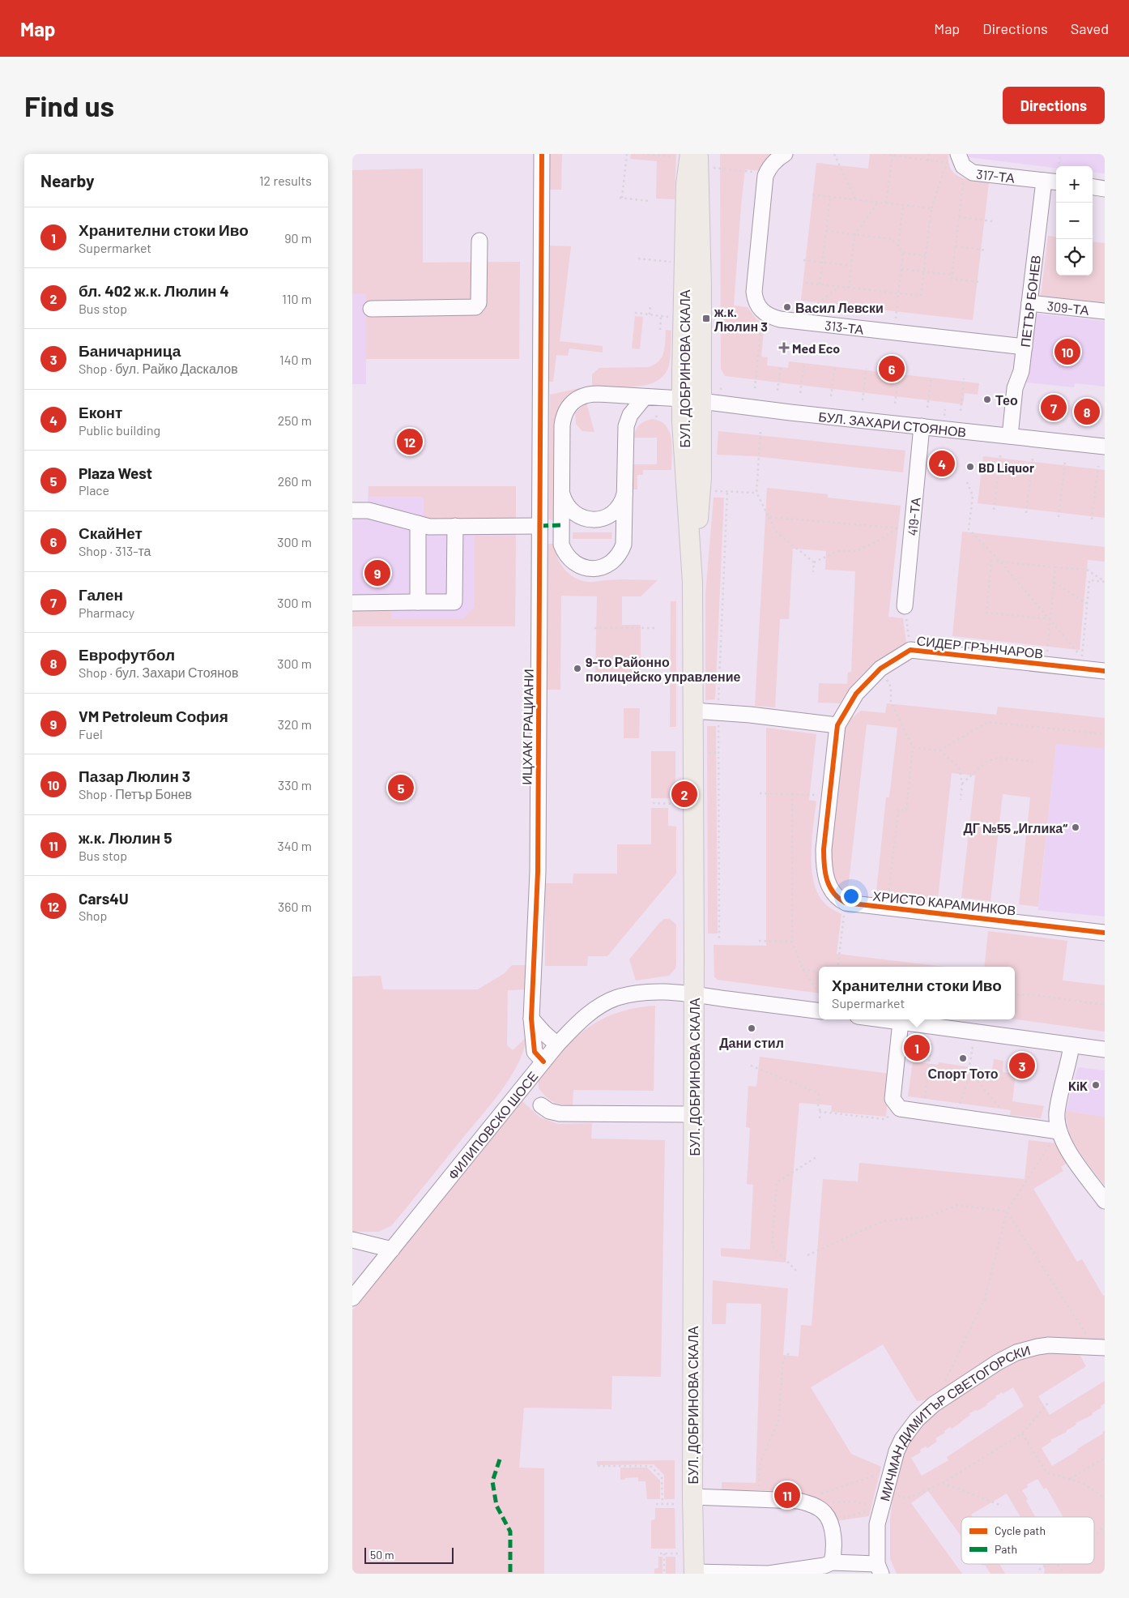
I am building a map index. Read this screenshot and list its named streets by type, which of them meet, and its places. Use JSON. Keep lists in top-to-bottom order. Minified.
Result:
{"streets":{"main road":["БУЛ. ДОБРИНОВА СКАЛА"],"street":["317-ТА","ПЕТЪР БОНЕВ","309-ТА","313-ТА","БУЛ. ЗАХАРИ СТОЯНОВ","419-ТА","СИДЕР ГРЪНЧАРОВ","ИЦХАК ГРАЦИАНИ","ХРИСТО КАРАМИНКОВ","ФИЛИПОВСКО ШОСЕ","МИЧМАН ДИМИТЪР СВЕТОГОРСКИ"]},"crossings":[["317-ТА","ПЕТЪР БОНЕВ"],["ПЕТЪР БОНЕВ","309-ТА"],["ПЕТЪР БОНЕВ","313-ТА"],["ПЕТЪР БОНЕВ","БУЛ. ЗАХАРИ СТОЯНОВ"],["БУЛ. ДОБРИНОВА СКАЛА","БУЛ. ЗАХАРИ СТОЯНОВ"],["БУЛ. ДОБРИНОВА СКАЛА","ФИЛИПОВСКО ШОСЕ"],["БУЛ. ЗАХАРИ СТОЯНОВ","419-ТА"],["ИЦХАК ГРАЦИАНИ","ФИЛИПОВСКО ШОСЕ"]],"places":{"other":["Васил Левски","Тео","BD Liquor","9-то Районно полицейско управление","ДГ №55 „Иглика“","Дани стил","Спорт Тото","KiK"],"transit":["ж.к. Люлин 3"],"health":["Med Eco"]},"legend":["Cycle path","Path"],"scale_bar":"50 m","page":{"header":"Map","nav":["Map","Directions","Saved"],"buttons":"Directions","title":"Find us","heading":["Nearby","12 results"],"map_buttons":["+","−"],"list":[{"mark":"1","name":"Хранителни стоки Иво","note":"Supermarket","value":"90 m"},{"mark":"2","name":"бл. 402 ж.к. Люлин 4","note":"Bus stop","value":"110 m"},{"mark":"3","name":"Баничарница","note":"Shop · бул. Райко Даскалов","value":"140 m"},{"mark":"4","name":"Еконт","note":"Public building","value":"250 m"},{"mark":"5","name":"Plaza West","note":"Place","value":"260 m"},{"mark":"6","name":"СкайНет","note":"Shop · 313-та","value":"300 m"},{"mark":"7","name":"Гален","note":"Pharmacy","value":"300 m"},{"mark":"8","name":"Еврофутбол","note":"Shop · бул. Захари Стоянов","value":"300 m"},{"mark":"9","name":"VM Petroleum София","note":"Fuel","value":"320 m"},{"mark":"10","name":"Пазар Люлин 3","note":"Shop · Петър Бонев","value":"330 m"},{"mark":"11","name":"ж.к. Люлин 5","note":"Bus stop","value":"340 m"},{"mark":"12","name":"Cars4U","note":"Shop","value":"360 m"}],"pins":["10","6","7","8","12","4","9","5","2","1","3","11"],"popup":["Хранителни стоки Иво","Supermarket"],"scale":"50 m"}}
